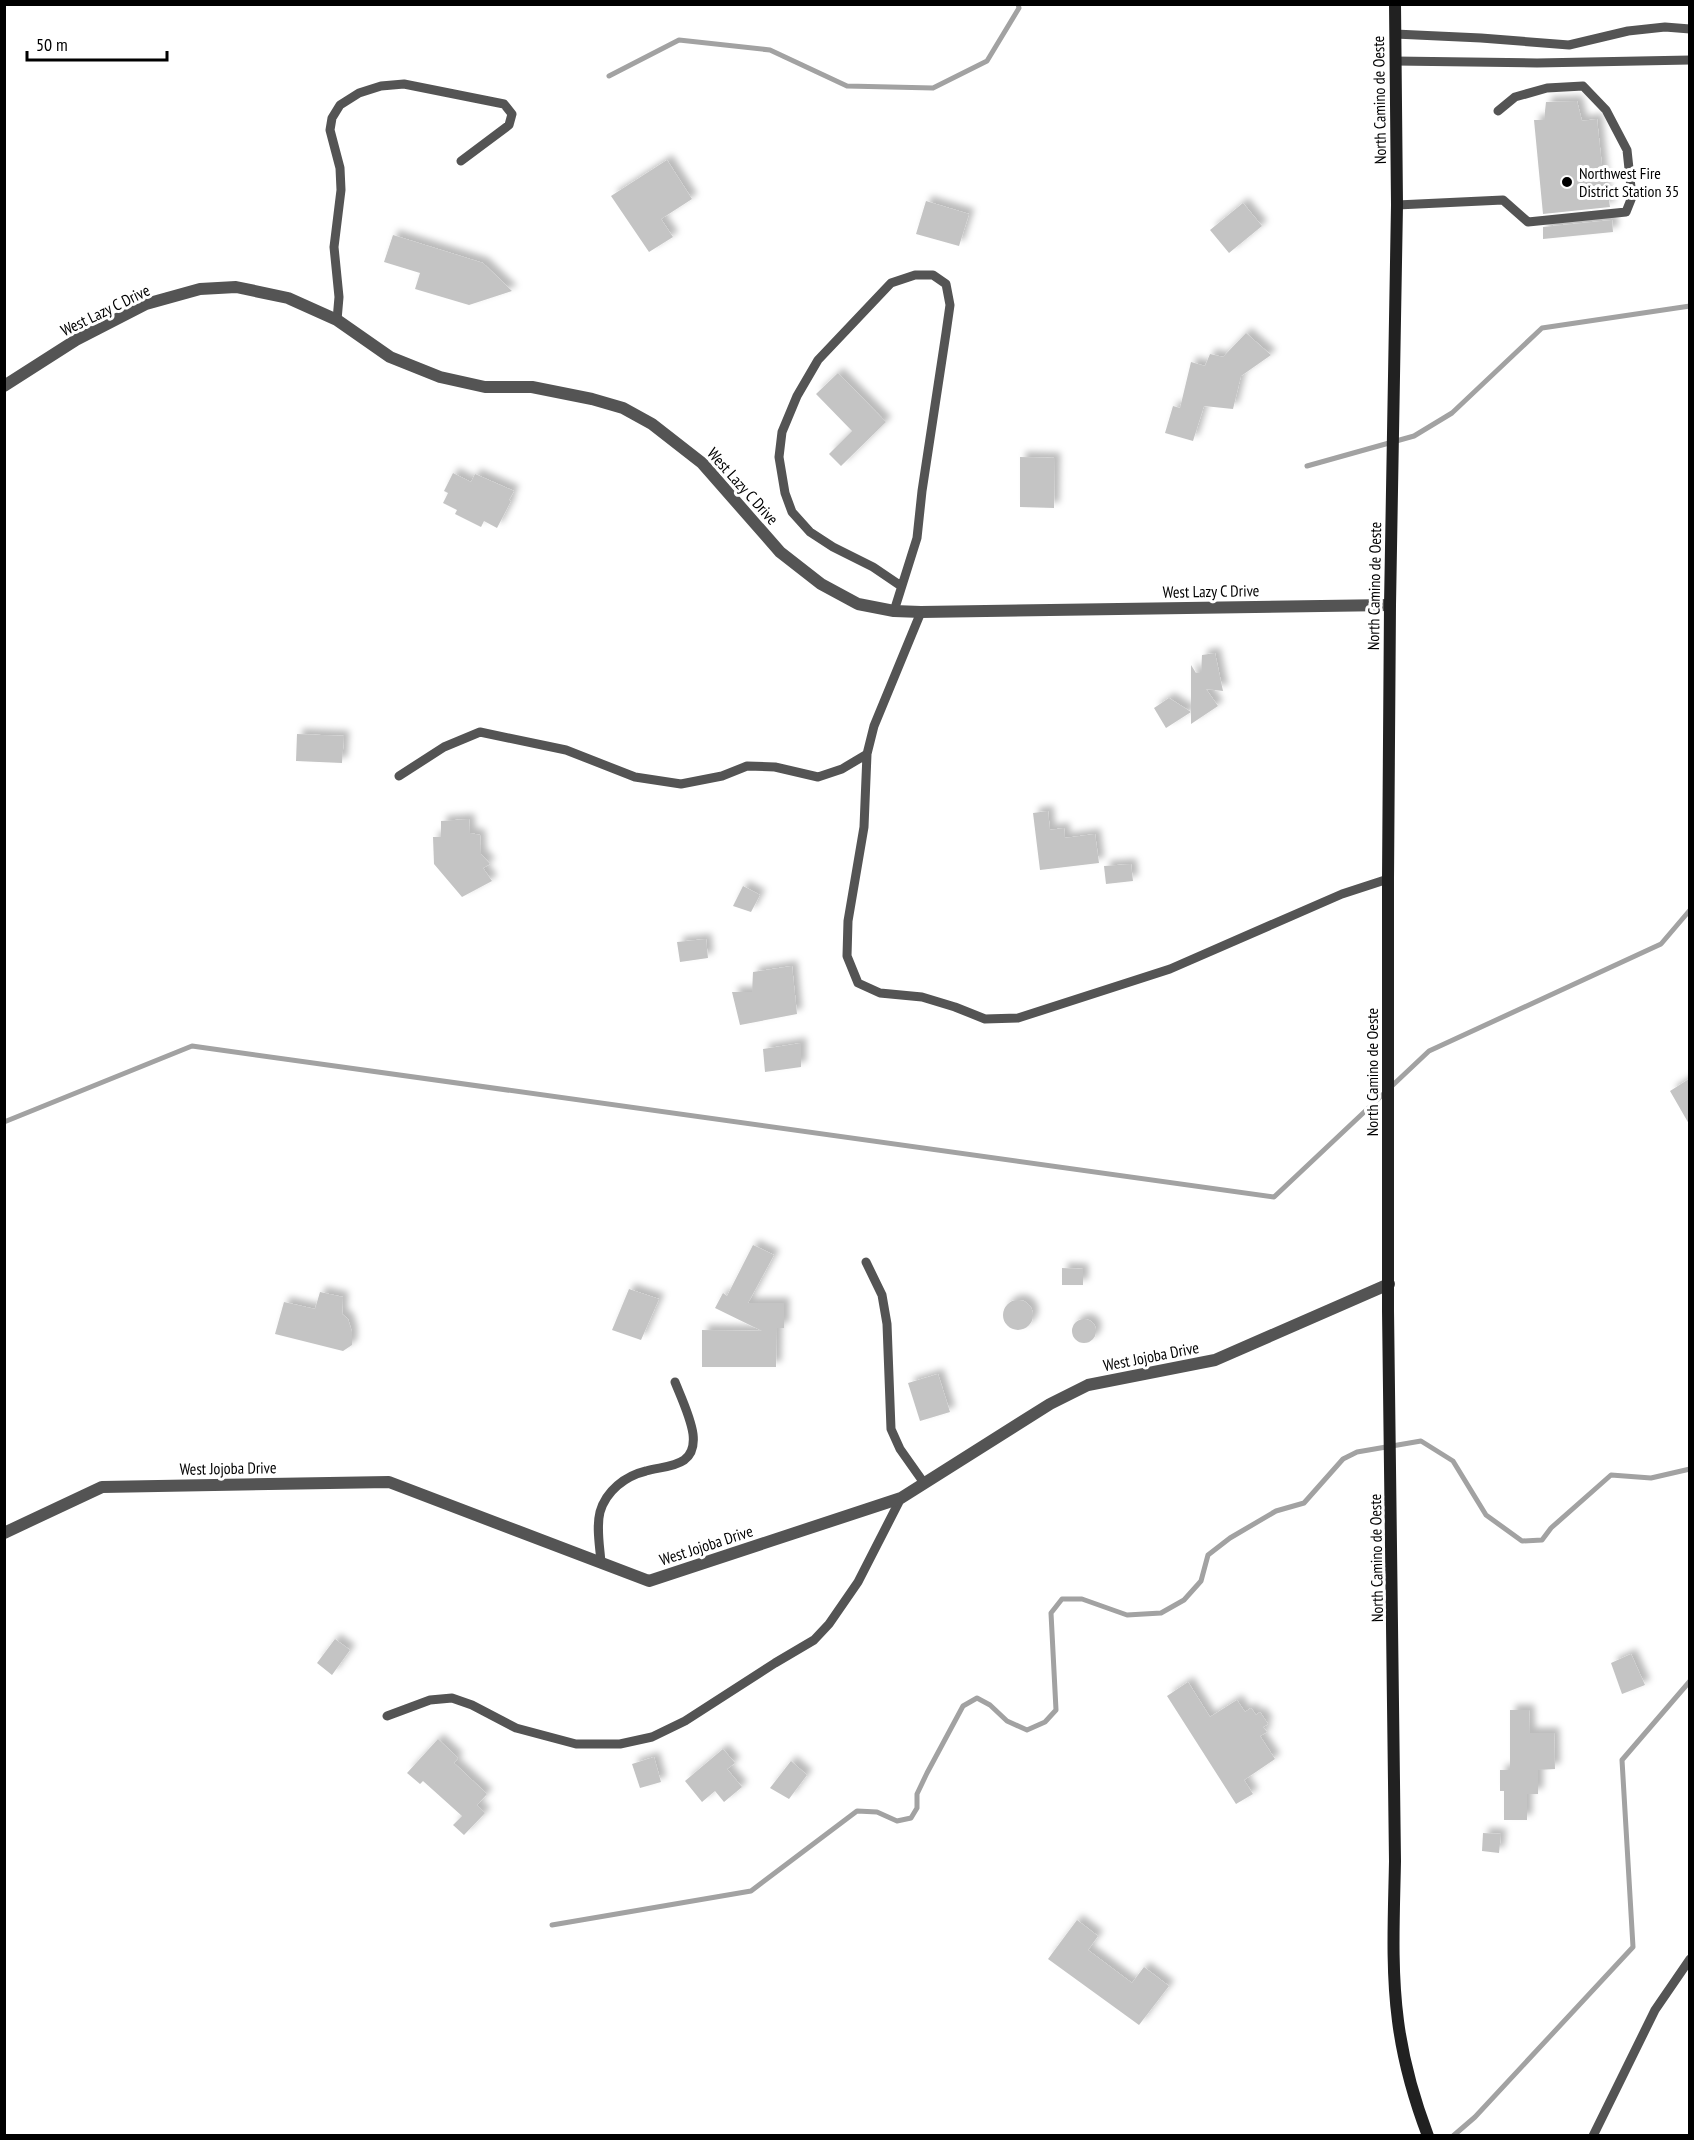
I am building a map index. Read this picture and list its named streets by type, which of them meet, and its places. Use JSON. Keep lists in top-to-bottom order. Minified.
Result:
{"streets":{"street":["North Camino de Oeste","West Lazy C Drive","West Jojoba Drive"]},"crossings":[["North Camino de Oeste","West Lazy C Drive"],["North Camino de Oeste","West Jojoba Drive"]],"places":["Northwest Fire District Station 35"],"scale_bar":"50 m"}
